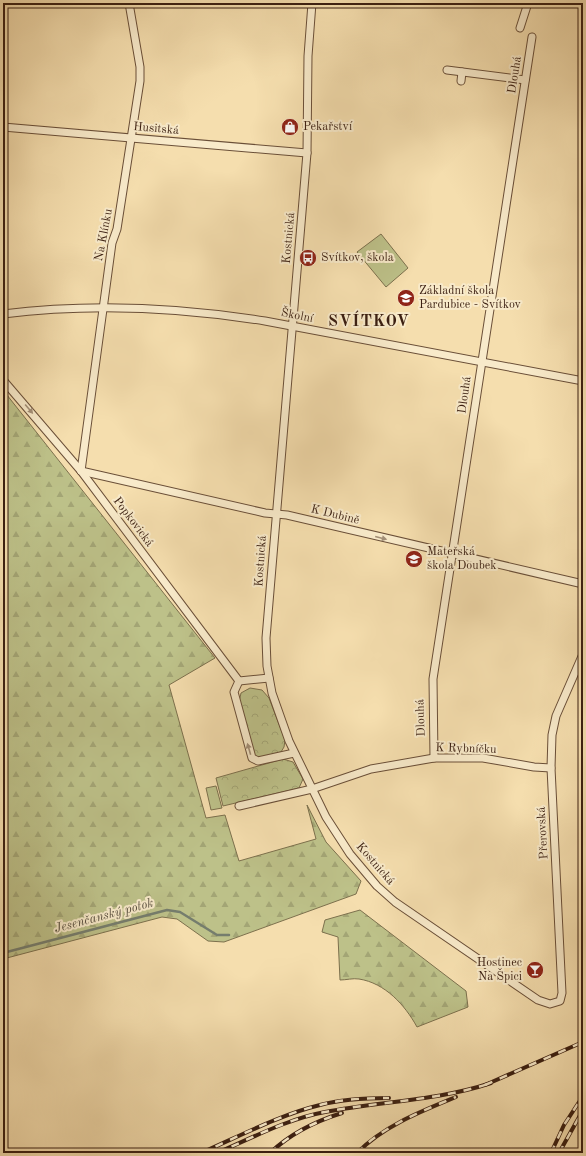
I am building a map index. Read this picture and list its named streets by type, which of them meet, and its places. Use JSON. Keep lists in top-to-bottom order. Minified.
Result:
{"streets":{"street":["Dlouhá","Husitská","Na Klínku","Kostnická","Školní","K Dubině","Popkovická","K Rybníčku","Přerovská"]},"crossings":[["Dlouhá","Školní"],["Dlouhá","K Dubině"],["Dlouhá","K Rybníčku"],["Husitská","Na Klínku"],["Husitská","Kostnická"],["Na Klínku","Školní"],["Na Klínku","K Dubině"],["Na Klínku","Popkovická"],["Kostnická","Školní"],["Kostnická","K Dubině"],["Kostnická","K Rybníčku"],["Kostnická","Přerovská"],["K Dubině","Popkovická"],["K Rybníčku","Přerovská"]],"one_way":["K Dubině"],"districts":["SVÍTKOV"],"water":["Jesenčanský potok"],"places":{"shop":["Pekařství"],"bus stop":["Svítkov, škola"],"school or university":["Základní škola Pardubice - Svítkov","Mateřská škola Doubek"],"bar":["Hostinec Na Špici"]}}
